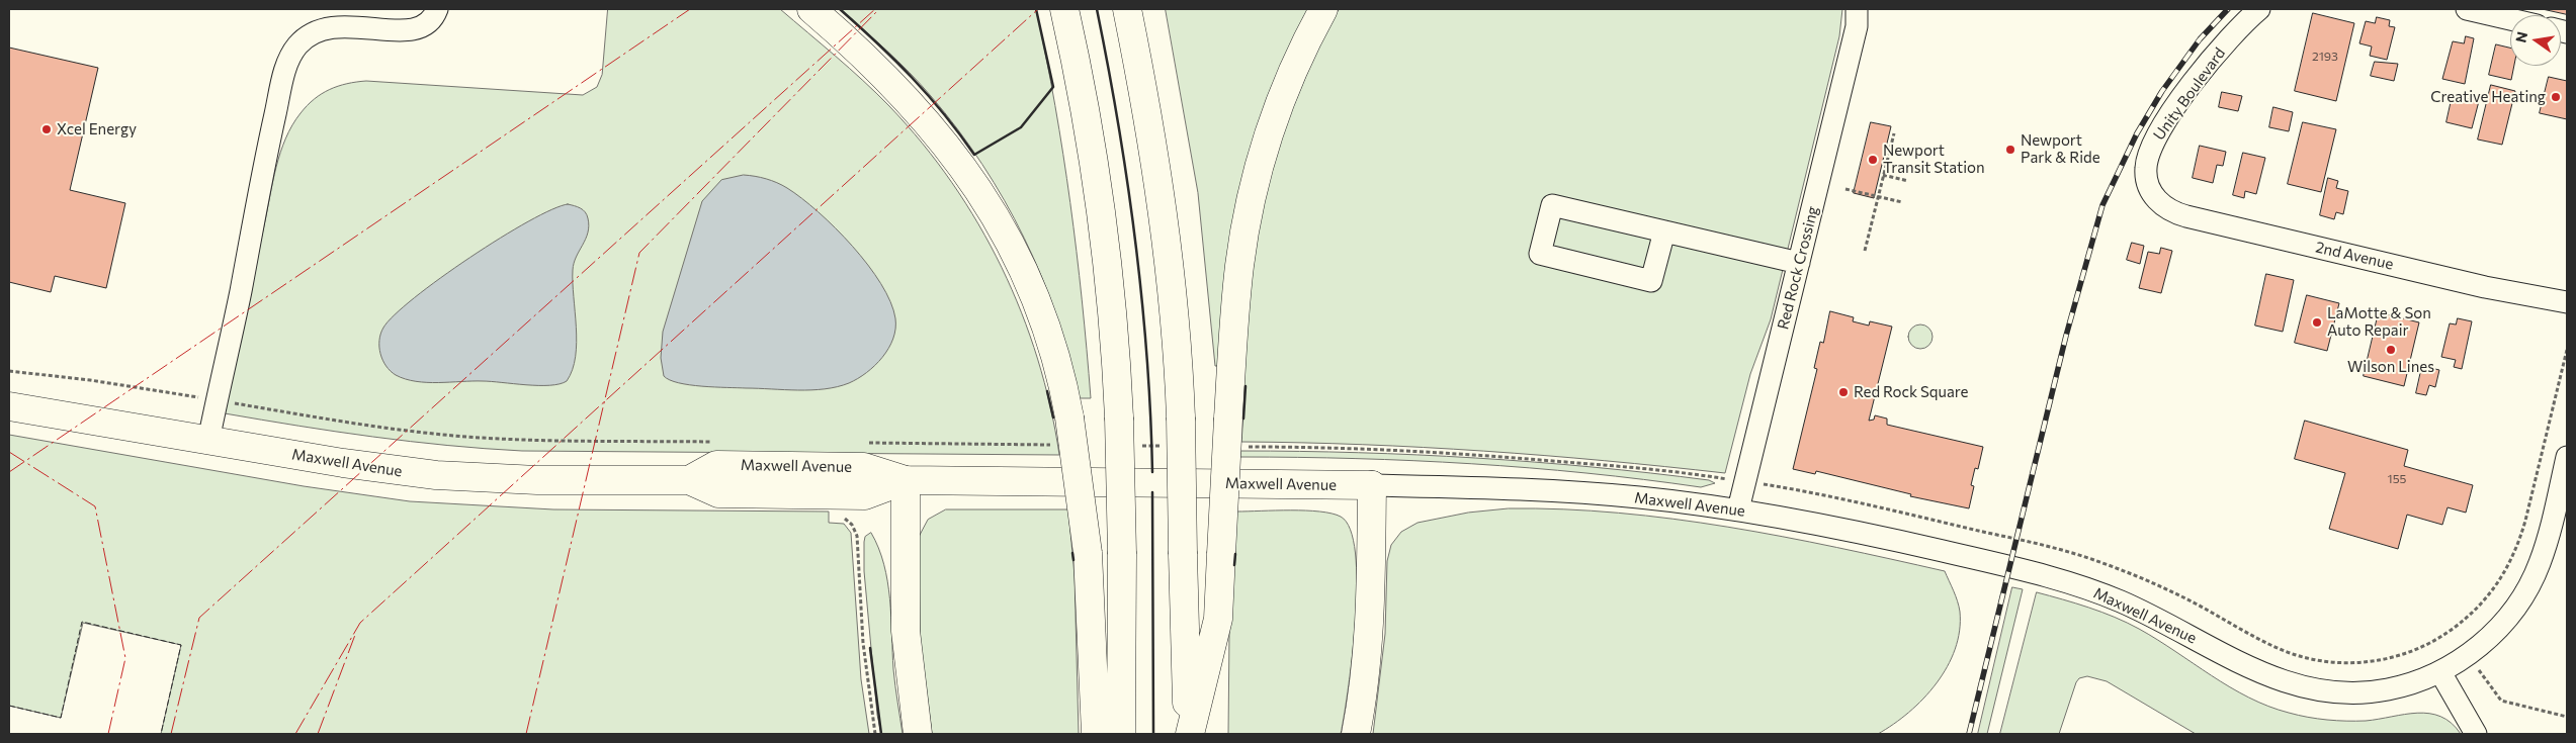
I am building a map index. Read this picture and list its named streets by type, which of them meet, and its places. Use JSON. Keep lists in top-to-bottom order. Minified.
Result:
{"streets":{"main road":["Maxwell Avenue"],"street":["Unity Boulevard","2nd Avenue","Red Rock Crossing"]},"crossings":[["Unity Boulevard","2nd Avenue"],["Red Rock Crossing","Maxwell Avenue"]],"places":["Creative Heating","Xcel Energy","Newport Park & Ride","Newport Transit Station","LaMotte & Son Auto Repair","Wilson Lines","Red Rock Square"],"house_numbers":["2193","155"],"north":"left"}
